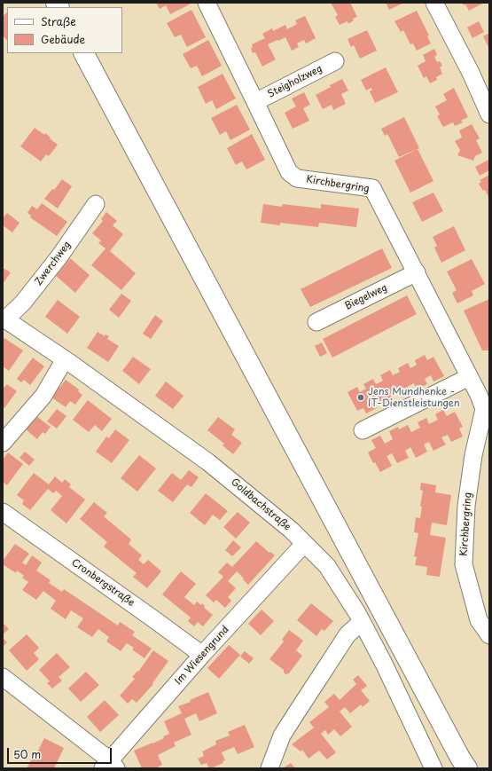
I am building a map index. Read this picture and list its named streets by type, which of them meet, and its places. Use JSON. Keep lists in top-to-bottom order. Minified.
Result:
{"streets":{"street":["Steigholzweg","Kirchbergring","Zwerchweg","Biegelweg","Goldbachstraße","Cronbergstraße","Im Wiesengrund"]},"crossings":[["Steigholzweg","Kirchbergring"],["Kirchbergring","Biegelweg"],["Zwerchweg","Goldbachstraße"],["Goldbachstraße","Im Wiesengrund"],["Cronbergstraße","Im Wiesengrund"]],"places":["Jens Mundhenke - IT-Dienstleistungen"],"legend":["Straße","Gebäude"],"scale_bar":"50 m"}
